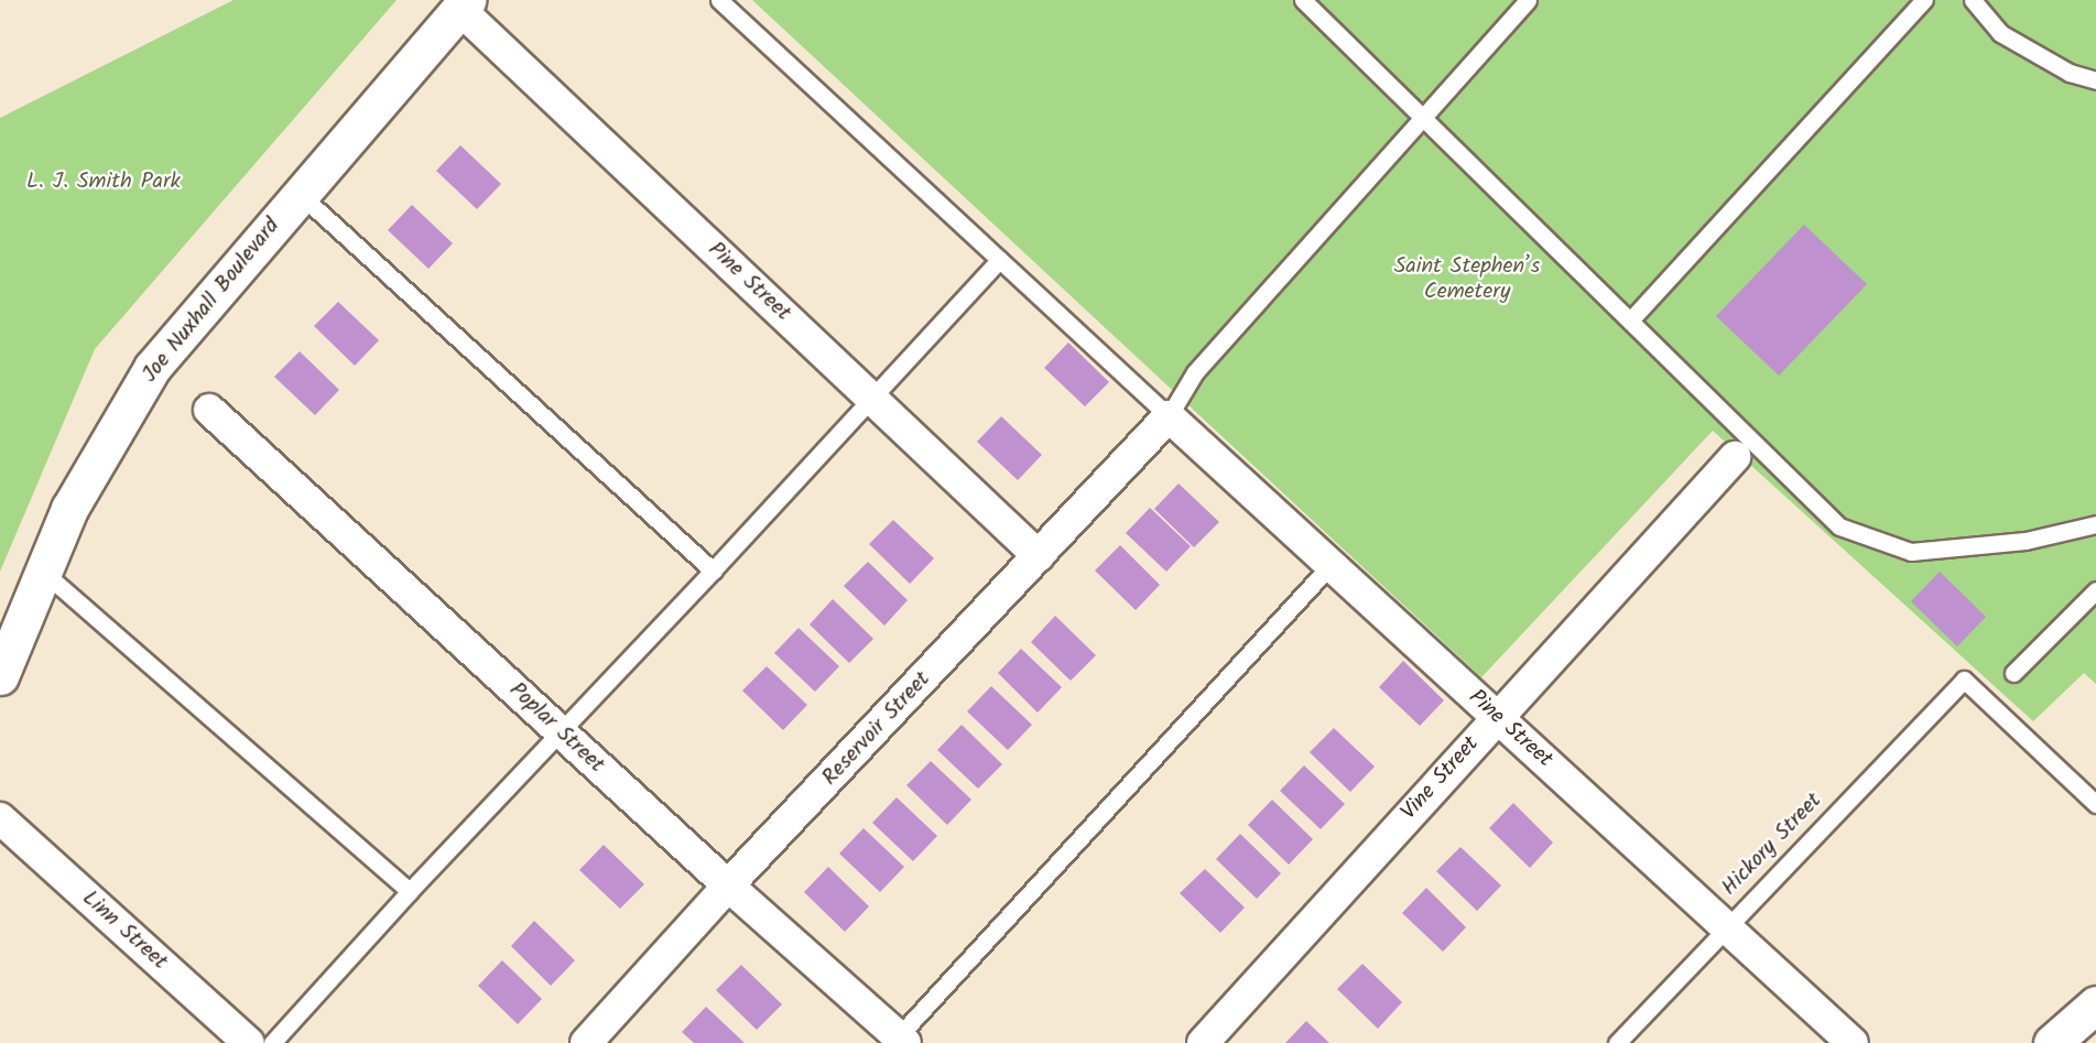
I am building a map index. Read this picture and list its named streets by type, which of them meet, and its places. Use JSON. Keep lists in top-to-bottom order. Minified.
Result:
{"streets":{"street":["Pine Street","Joe Nuxhall Boulevard","Poplar Street","Reservoir Street","Vine Street","Linn Street"],"lane":["Hickory Street"]},"crossings":[["Pine Street","Joe Nuxhall Boulevard"],["Pine Street","Reservoir Street"],["Pine Street","Vine Street"],["Pine Street","Hickory Street"],["Poplar Street","Reservoir Street"]],"parks":["L. J. Smith Park","Saint Stephen’s Cemetery"]}
